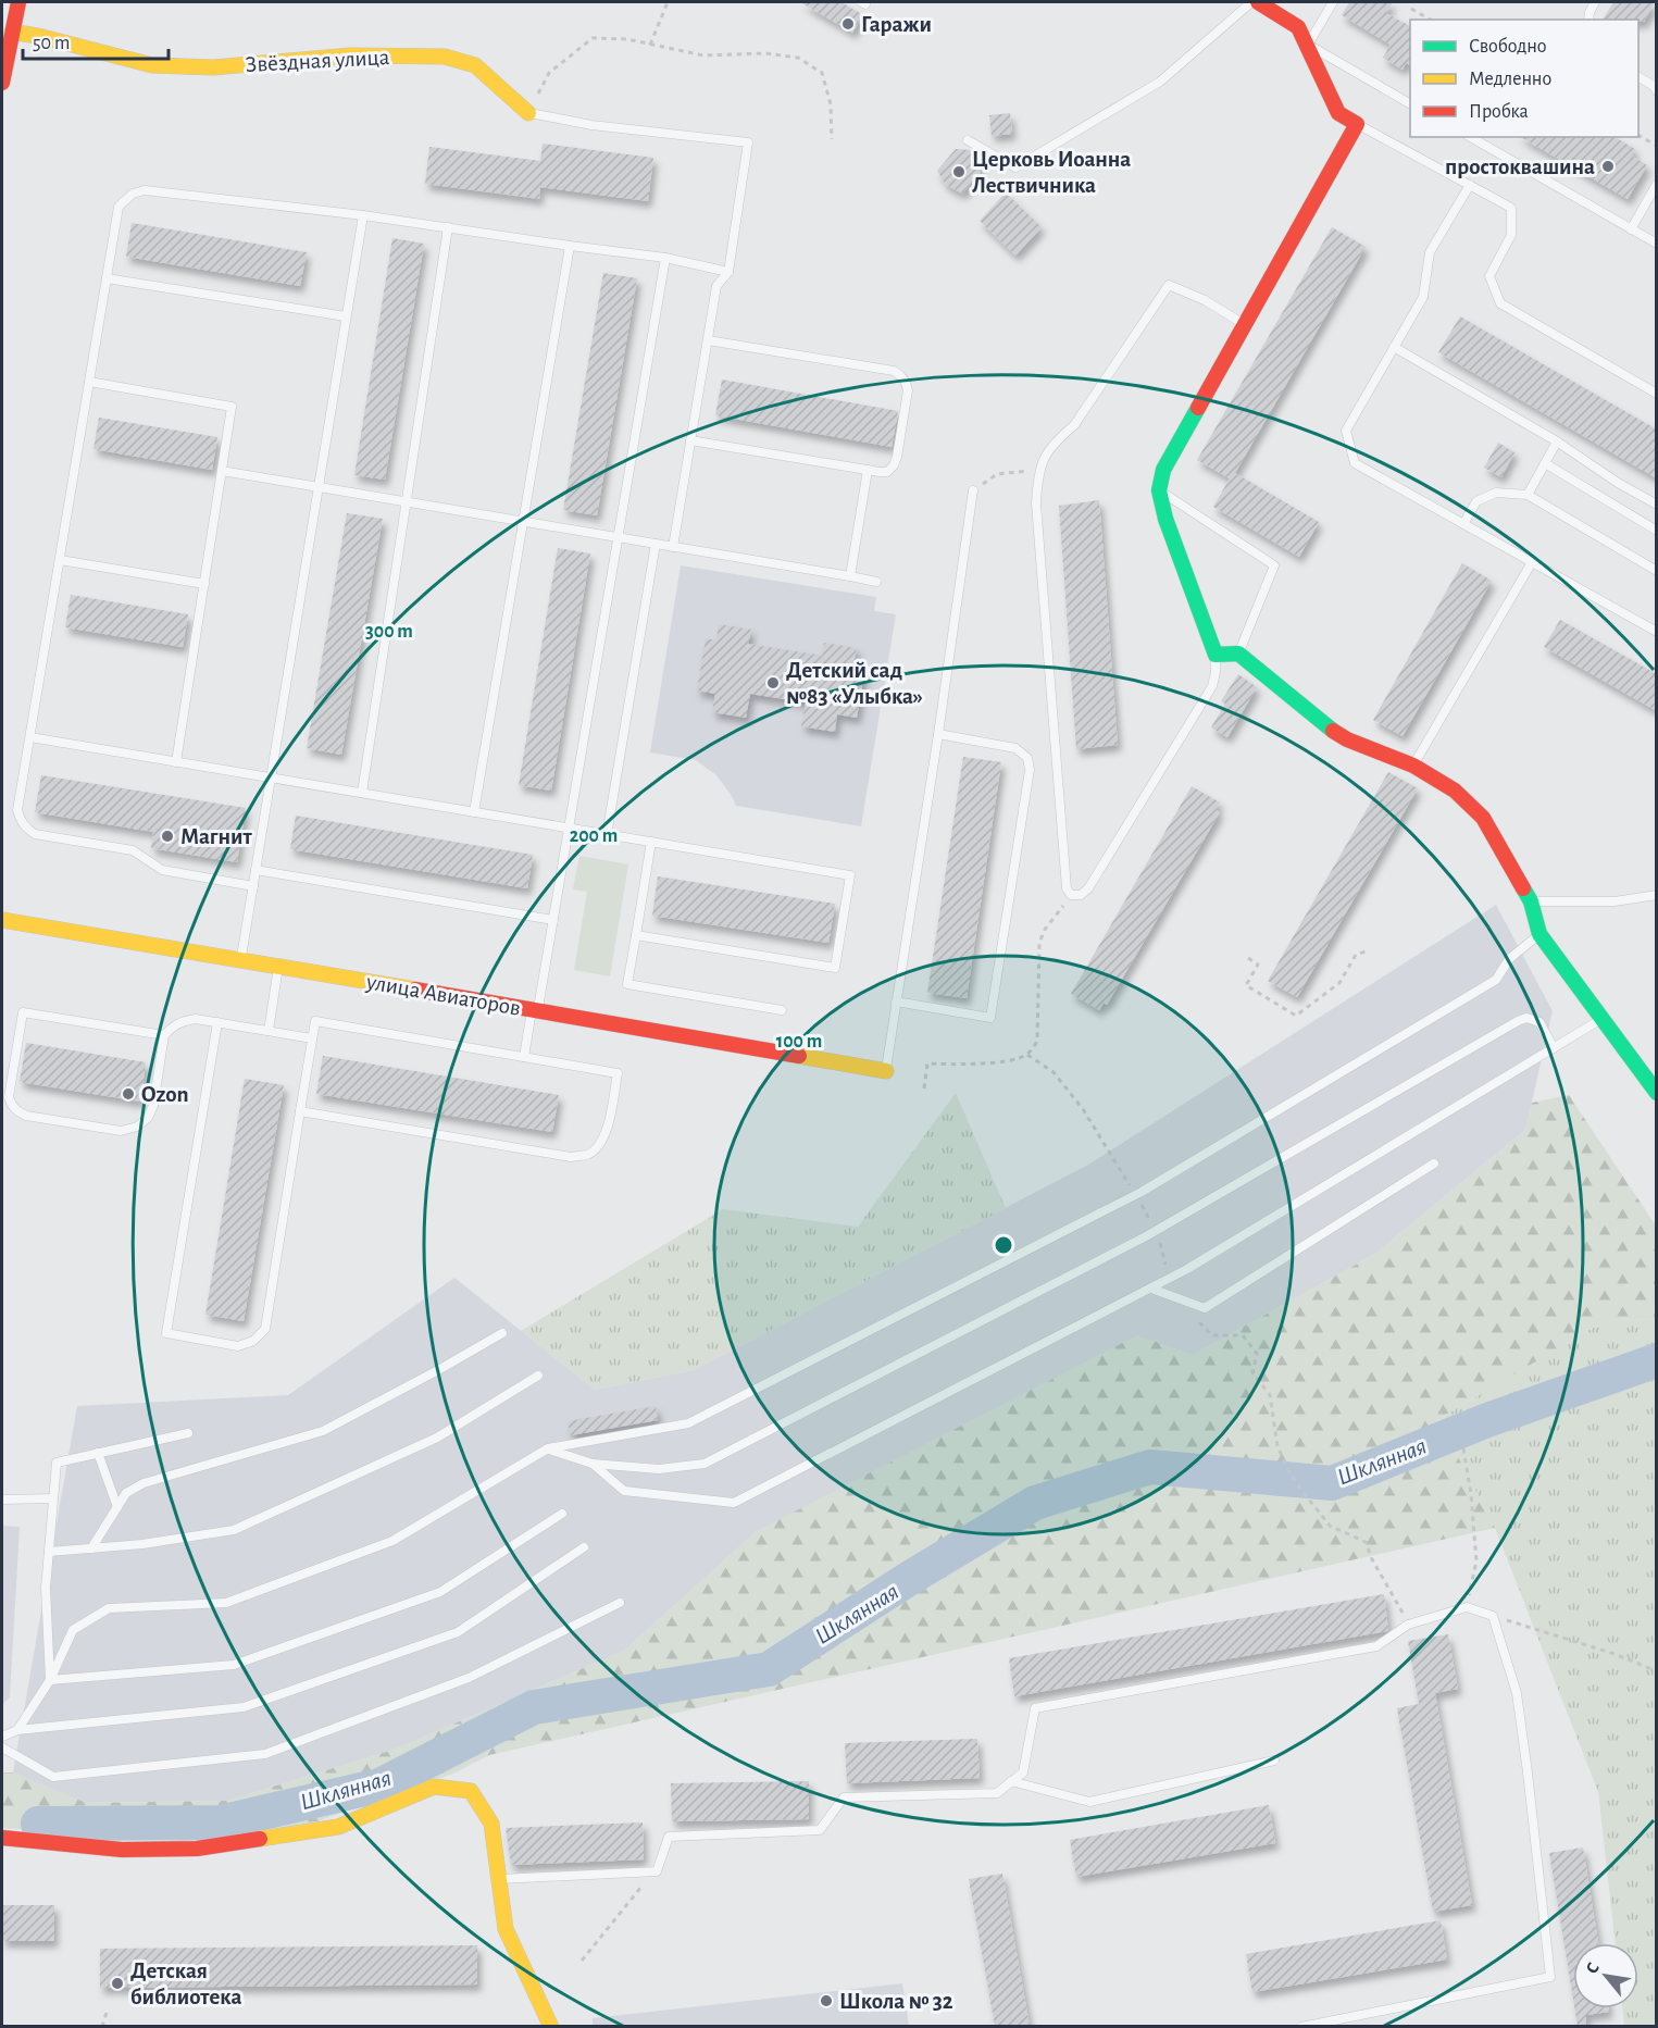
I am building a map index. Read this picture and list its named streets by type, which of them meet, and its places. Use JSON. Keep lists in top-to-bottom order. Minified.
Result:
{"streets":{"street":["Звёздная улица","улица Авиаторов"]},"water":["Шклянная"],"places":["Гаражи","простоквашина","Церковь Иоанна Лествичника","Детский сад №83 «Улыбка»","Магнит","Ozon","Детская библиотека","Школа № 32"],"legend":["Свободно","Медленно","Пробка"],"scale_bar":"50 m","north":"top left","rings":["300 m","200 m","100 m"]}
